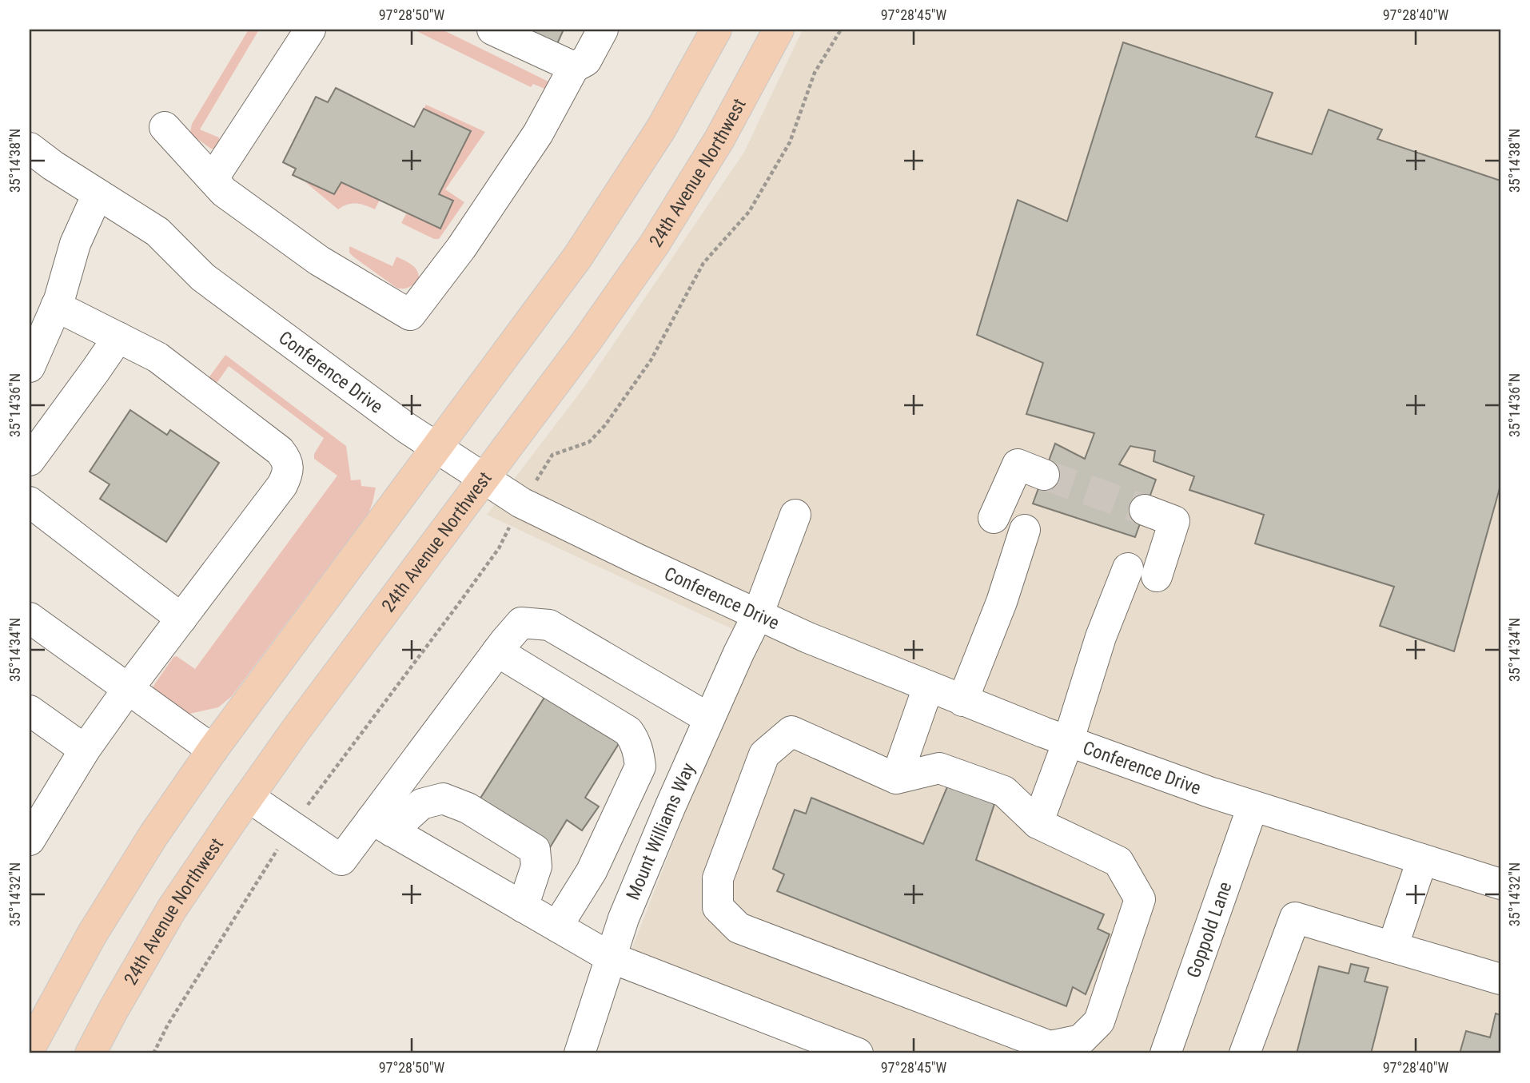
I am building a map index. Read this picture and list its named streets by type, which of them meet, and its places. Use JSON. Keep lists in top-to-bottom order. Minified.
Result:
{"streets":{"main road":["24th Avenue Northwest"],"street":["Conference Drive","Mount Williams Way","Goppold Lane"]},"crossings":[["24th Avenue Northwest","Conference Drive"],["Conference Drive","Mount Williams Way"],["Conference Drive","Goppold Lane"]],"coordinates":["97°28'50\"W","97°28'45\"W","97°28'40\"W","35°14'38\"N","35°14'36\"N","35°14'34\"N","35°14'32\"N"]}
